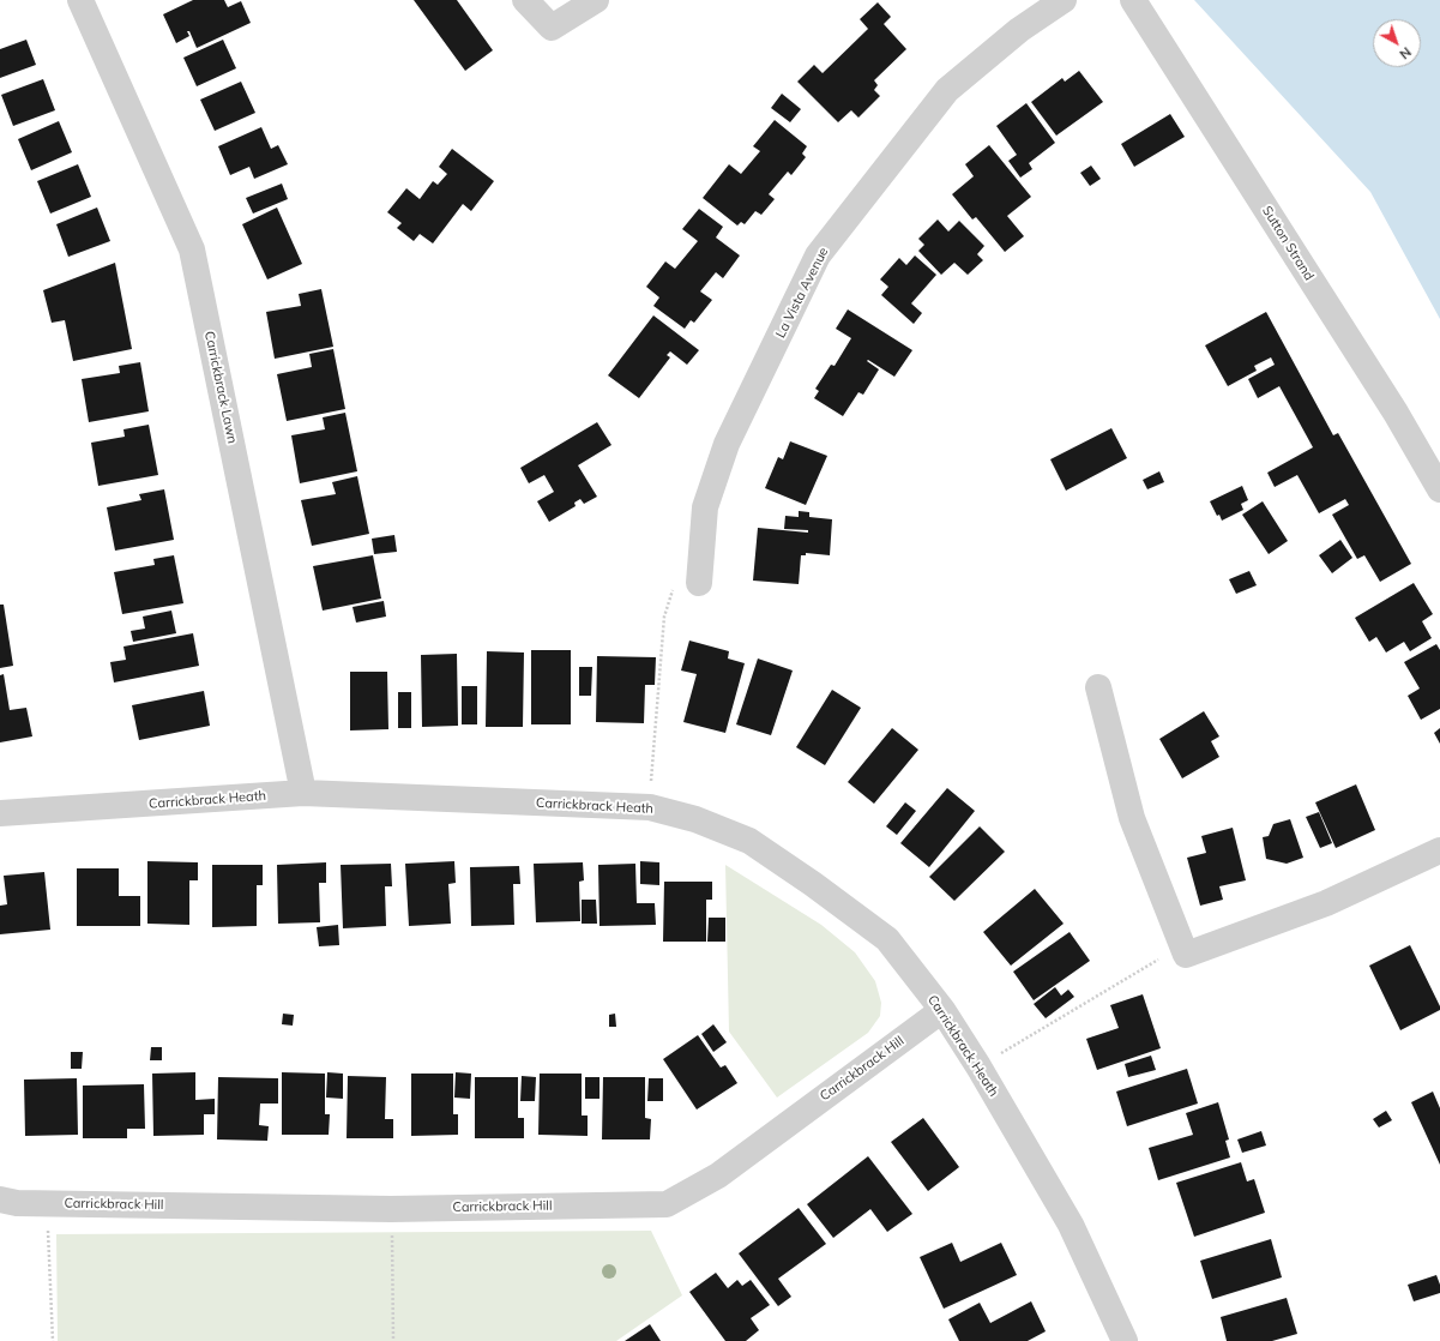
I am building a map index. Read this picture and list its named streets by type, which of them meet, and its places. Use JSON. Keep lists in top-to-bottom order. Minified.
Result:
{"streets":{"street":["Sutton Strand","La Vista Avenue","Carrickbrack Lawn","Carrickbrack Heath","Carrickbrack Hill"]},"crossings":[["Carrickbrack Lawn","Carrickbrack Heath"],["Carrickbrack Heath","Carrickbrack Hill"]],"north":"bottom right"}
